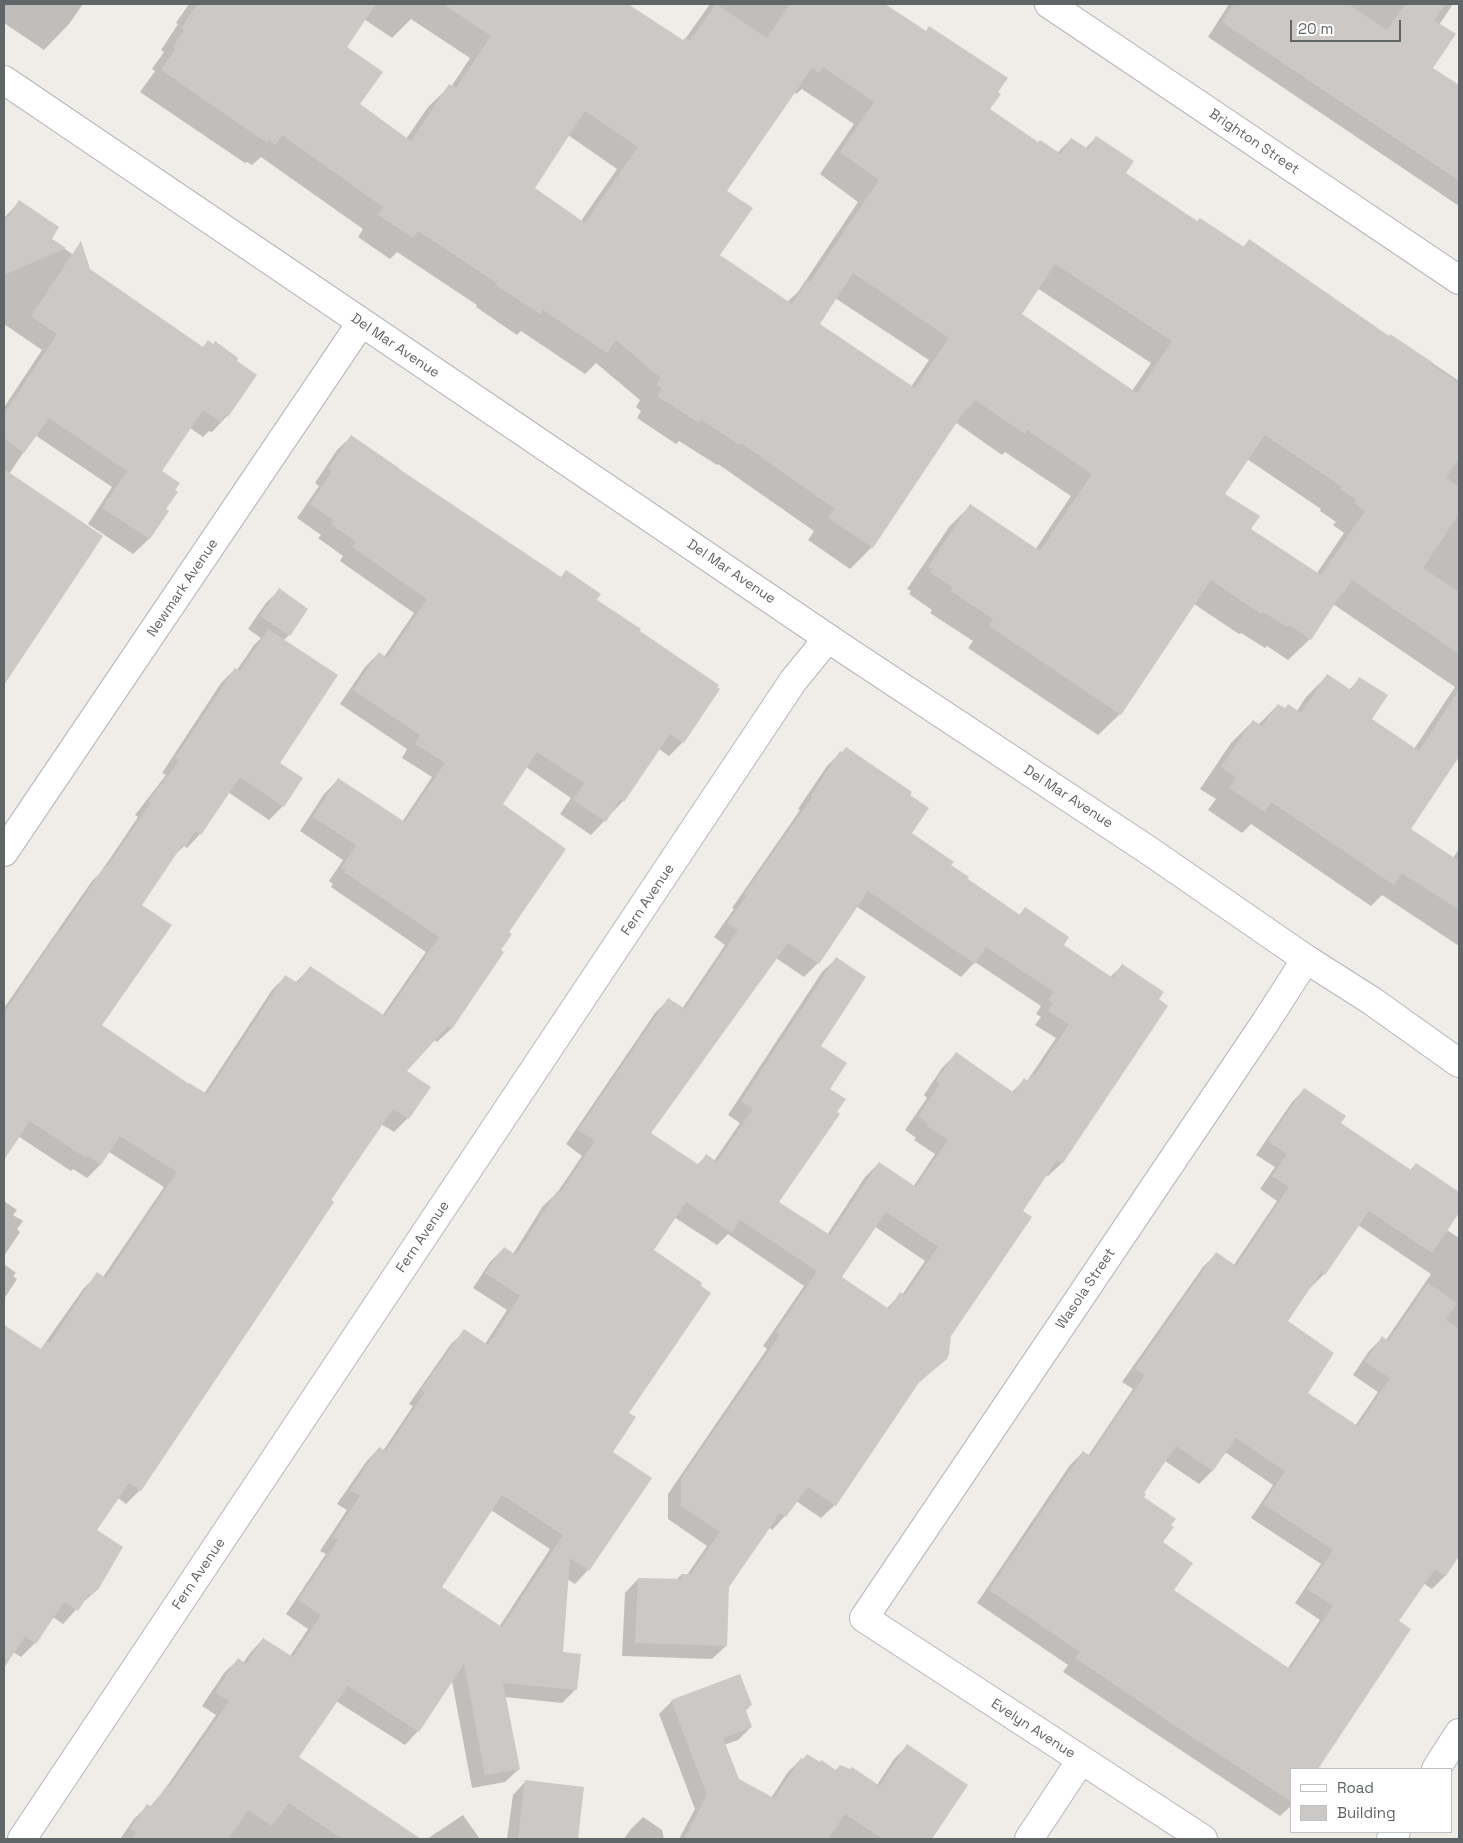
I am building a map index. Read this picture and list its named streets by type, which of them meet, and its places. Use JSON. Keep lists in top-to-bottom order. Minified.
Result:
{"streets":{"street":["Brighton Street","Del Mar Avenue","Newmark Avenue","Fern Avenue","Wasola Street","Evelyn Avenue"]},"crossings":[["Del Mar Avenue","Newmark Avenue"],["Del Mar Avenue","Fern Avenue"],["Del Mar Avenue","Wasola Street"],["Wasola Street","Evelyn Avenue"]],"legend":["Road","Building"],"scale_bar":"20 m"}
